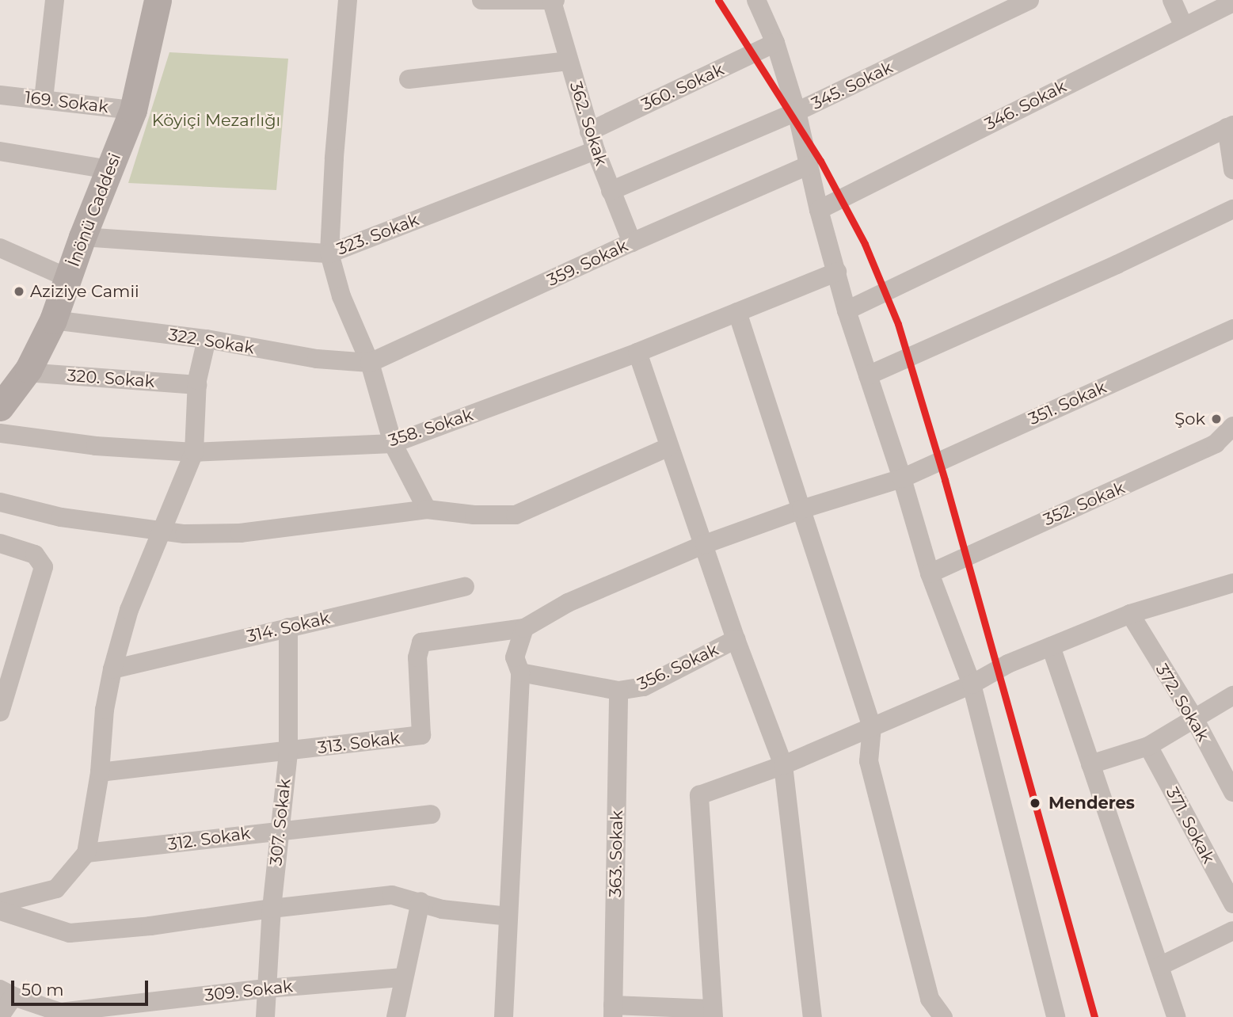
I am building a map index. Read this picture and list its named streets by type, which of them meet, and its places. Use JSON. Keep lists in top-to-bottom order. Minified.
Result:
{"streets":{"main road":["İnönü Caddesi"],"street":["345. Sokak","360. Sokak","169. Sokak","346. Sokak","362. Sokak","323. Sokak","359. Sokak","322. Sokak","320. Sokak","351. Sokak","358. Sokak","352. Sokak","314. Sokak","356. Sokak","372. Sokak","313. Sokak","307. Sokak","371. Sokak","312. Sokak","363. Sokak","309. Sokak"]},"crossings":[["345. Sokak","362. Sokak"],["360. Sokak","362. Sokak"],["169. Sokak","İnönü Caddesi"],["362. Sokak","323. Sokak"],["362. Sokak","359. Sokak"],["İnönü Caddesi","323. Sokak"],["İnönü Caddesi","322. Sokak"],["İnönü Caddesi","320. Sokak"],["359. Sokak","322. Sokak"],["351. Sokak","313. Sokak"],["314. Sokak","307. Sokak"],["356. Sokak","363. Sokak"],["313. Sokak","307. Sokak"],["307. Sokak","312. Sokak"],["307. Sokak","309. Sokak"]],"parks":["Köyiçi Mezarlığı"],"places":["Aziziye Camii","Şok","Menderes"],"scale_bar":"50 m"}
